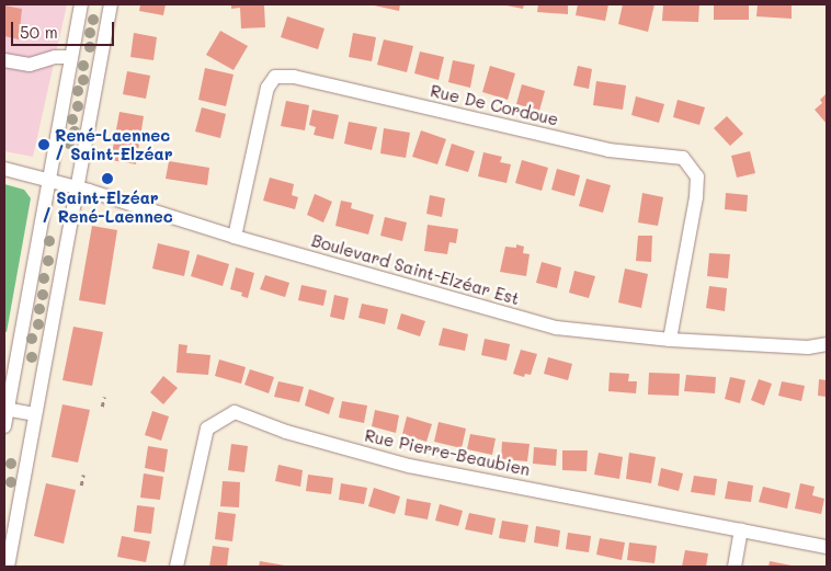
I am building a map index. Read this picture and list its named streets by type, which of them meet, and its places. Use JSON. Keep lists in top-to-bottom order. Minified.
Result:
{"streets":{"street":["Rue De Cordoue","Boulevard Saint-Elzéar Est","Rue Pierre-Beaubien"]},"crossings":[["Rue De Cordoue","Boulevard Saint-Elzéar Est"]],"places":["René-Laennec / Saint-Elzéar","Saint-Elzéar / René-Laennec"],"scale_bar":"50 m"}
